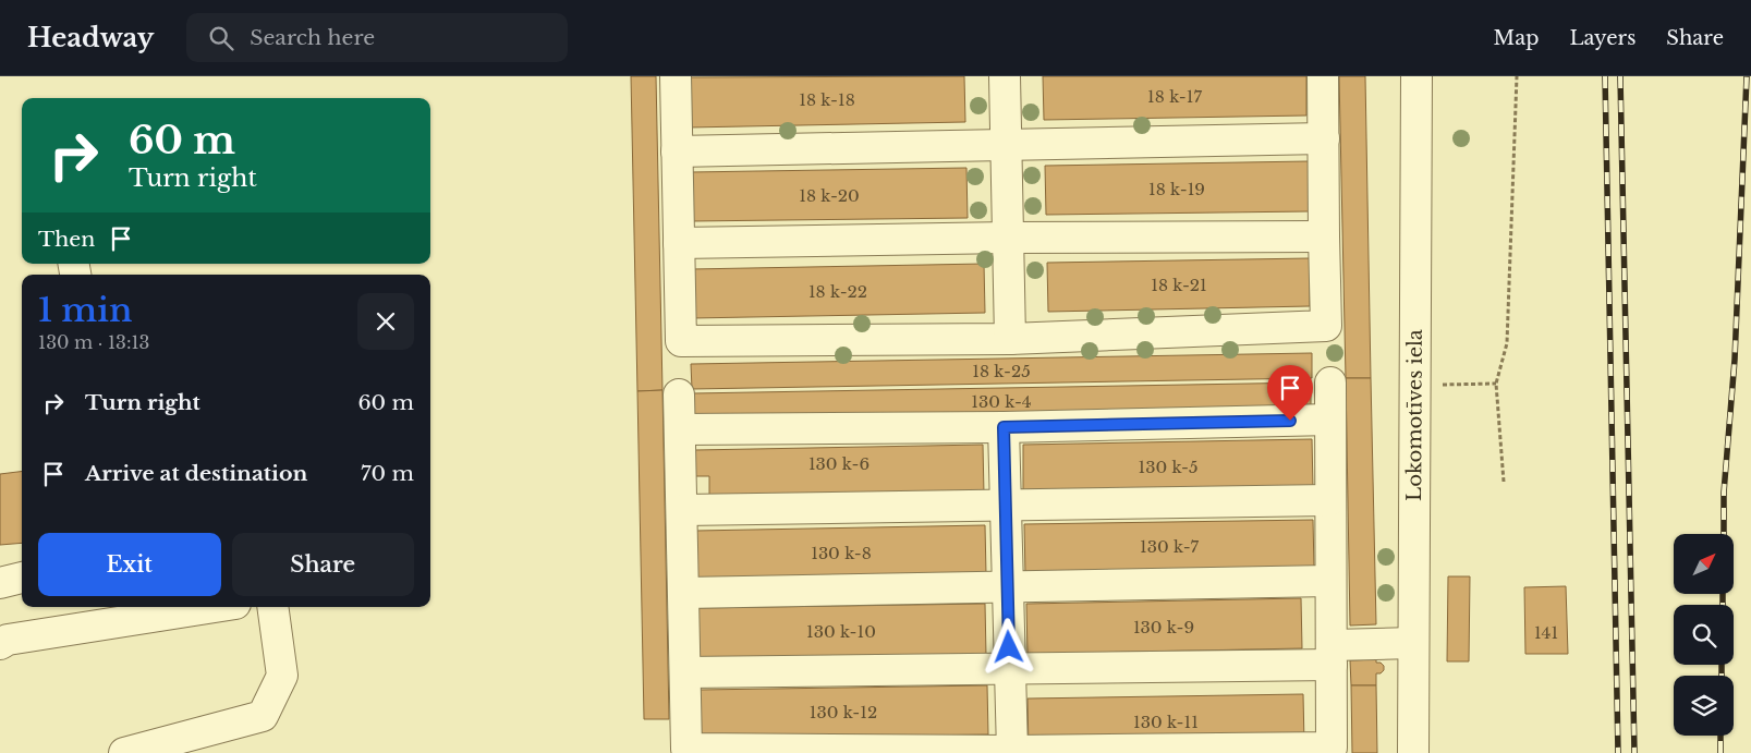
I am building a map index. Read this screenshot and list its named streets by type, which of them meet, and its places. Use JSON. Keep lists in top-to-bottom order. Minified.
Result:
{"streets":{"street":["Lokomotīves iela"]},"house_numbers":["18 k-17","18 k-18","18 k-19","18 k-20","18 k-21","18 k-22","18 k-25","130 k-4","130 k-6","130 k-5","130 k-7","130 k-8","130 k-9","130 k-10","141","130 k-12","130 k-11"],"north":"top right","page":{"header":"Headway","search":"Search here","nav":["Map","Layers","Share"],"turn":["60 m","Turn right"],"then":"Then","heading":["1 min","130 m · 13:13"],"list":[{"name":"Turn right","value":"60 m"},{"name":"Arrive at destination","value":"70 m"}],"buttons":["Exit","Share"]}}
